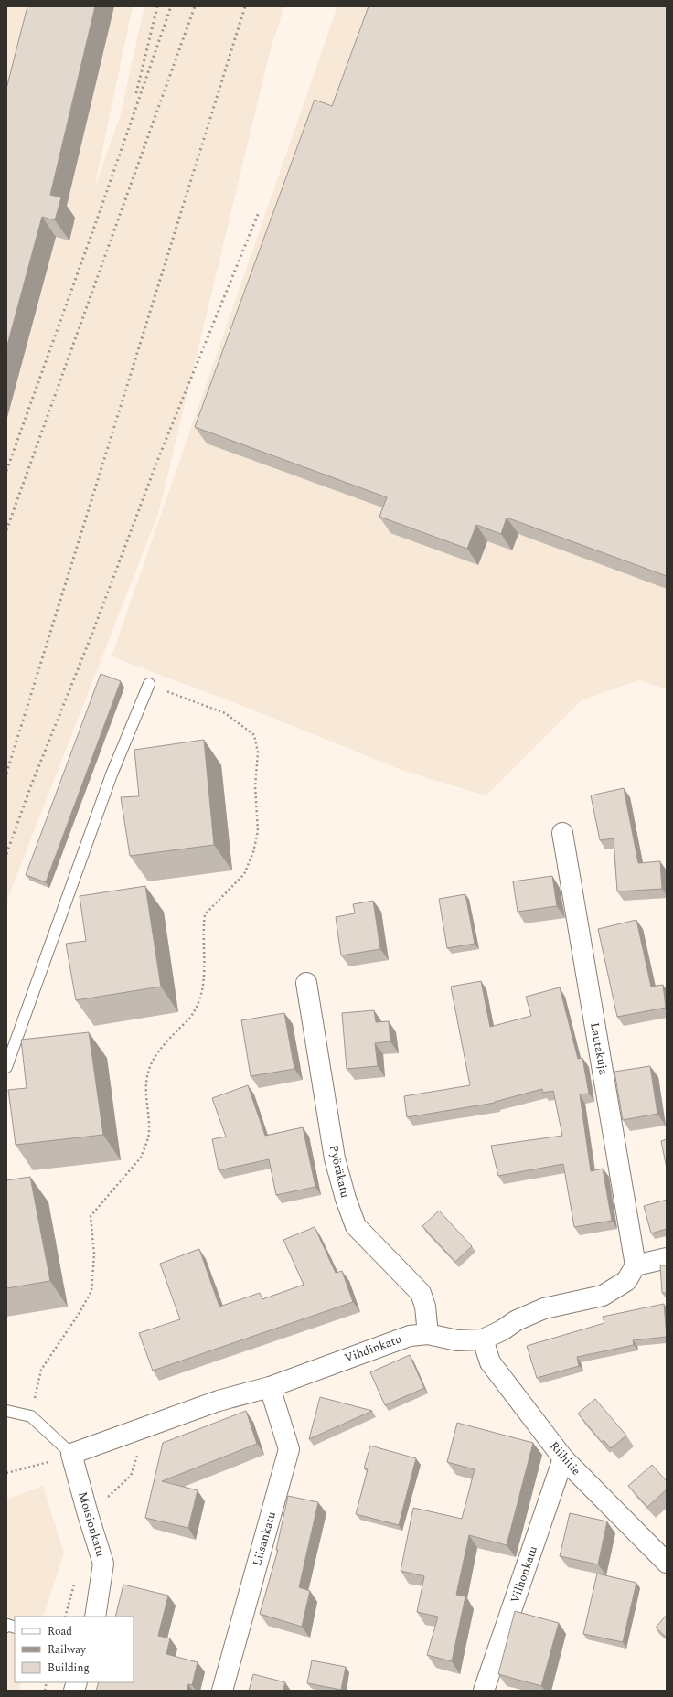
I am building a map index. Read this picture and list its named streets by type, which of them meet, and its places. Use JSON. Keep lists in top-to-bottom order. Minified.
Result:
{"streets":{"street":["Lautakuja","Pyöräkatu","Vihdinkatu","Riihitie","Moisionkatu","Liisankatu","Vilhonkatu"]},"crossings":[["Lautakuja","Vihdinkatu"],["Pyöräkatu","Vihdinkatu"],["Vihdinkatu","Riihitie"],["Vihdinkatu","Moisionkatu"],["Vihdinkatu","Liisankatu"],["Riihitie","Vilhonkatu"]],"legend":["Road","Railway","Building"]}
